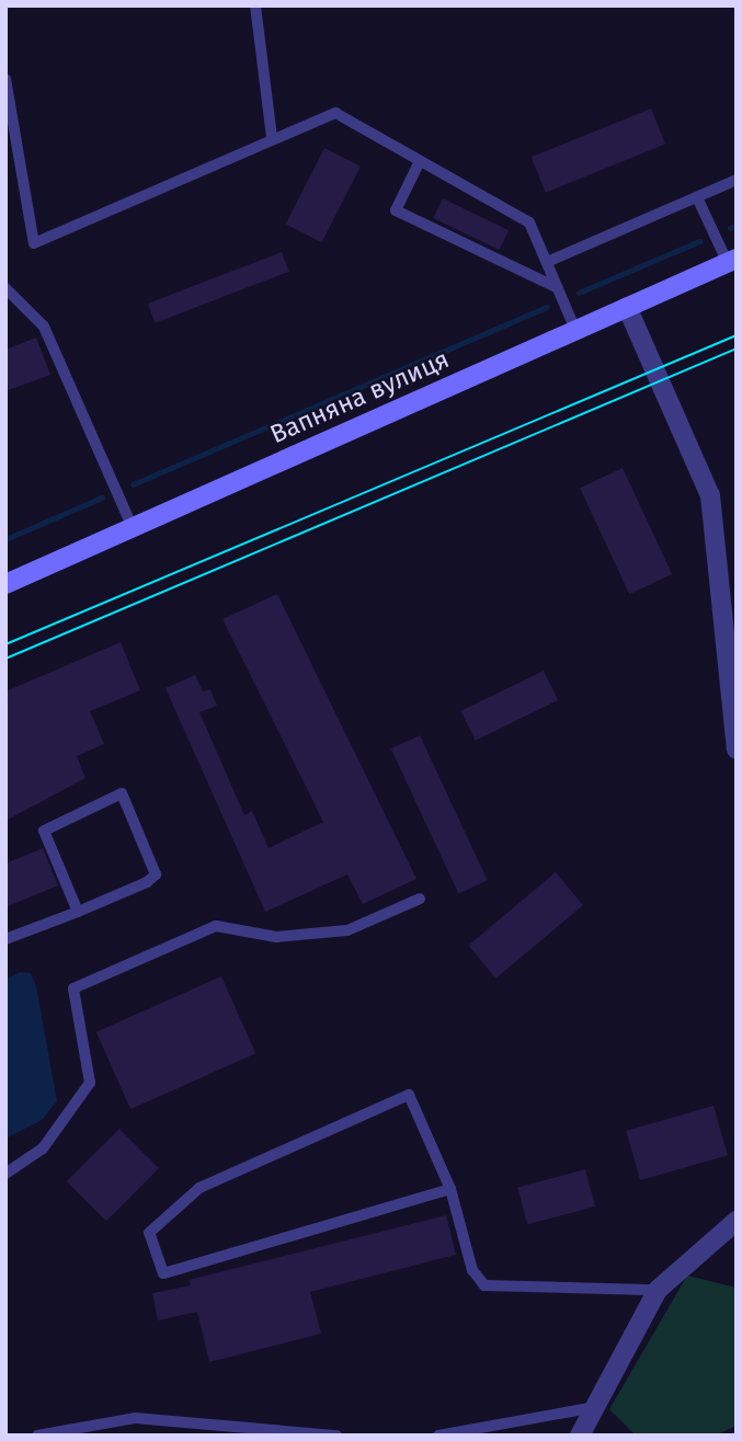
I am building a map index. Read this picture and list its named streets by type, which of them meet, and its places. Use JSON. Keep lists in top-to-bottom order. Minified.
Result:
{"streets":{"street":["Вапняна вулиця"]}}
